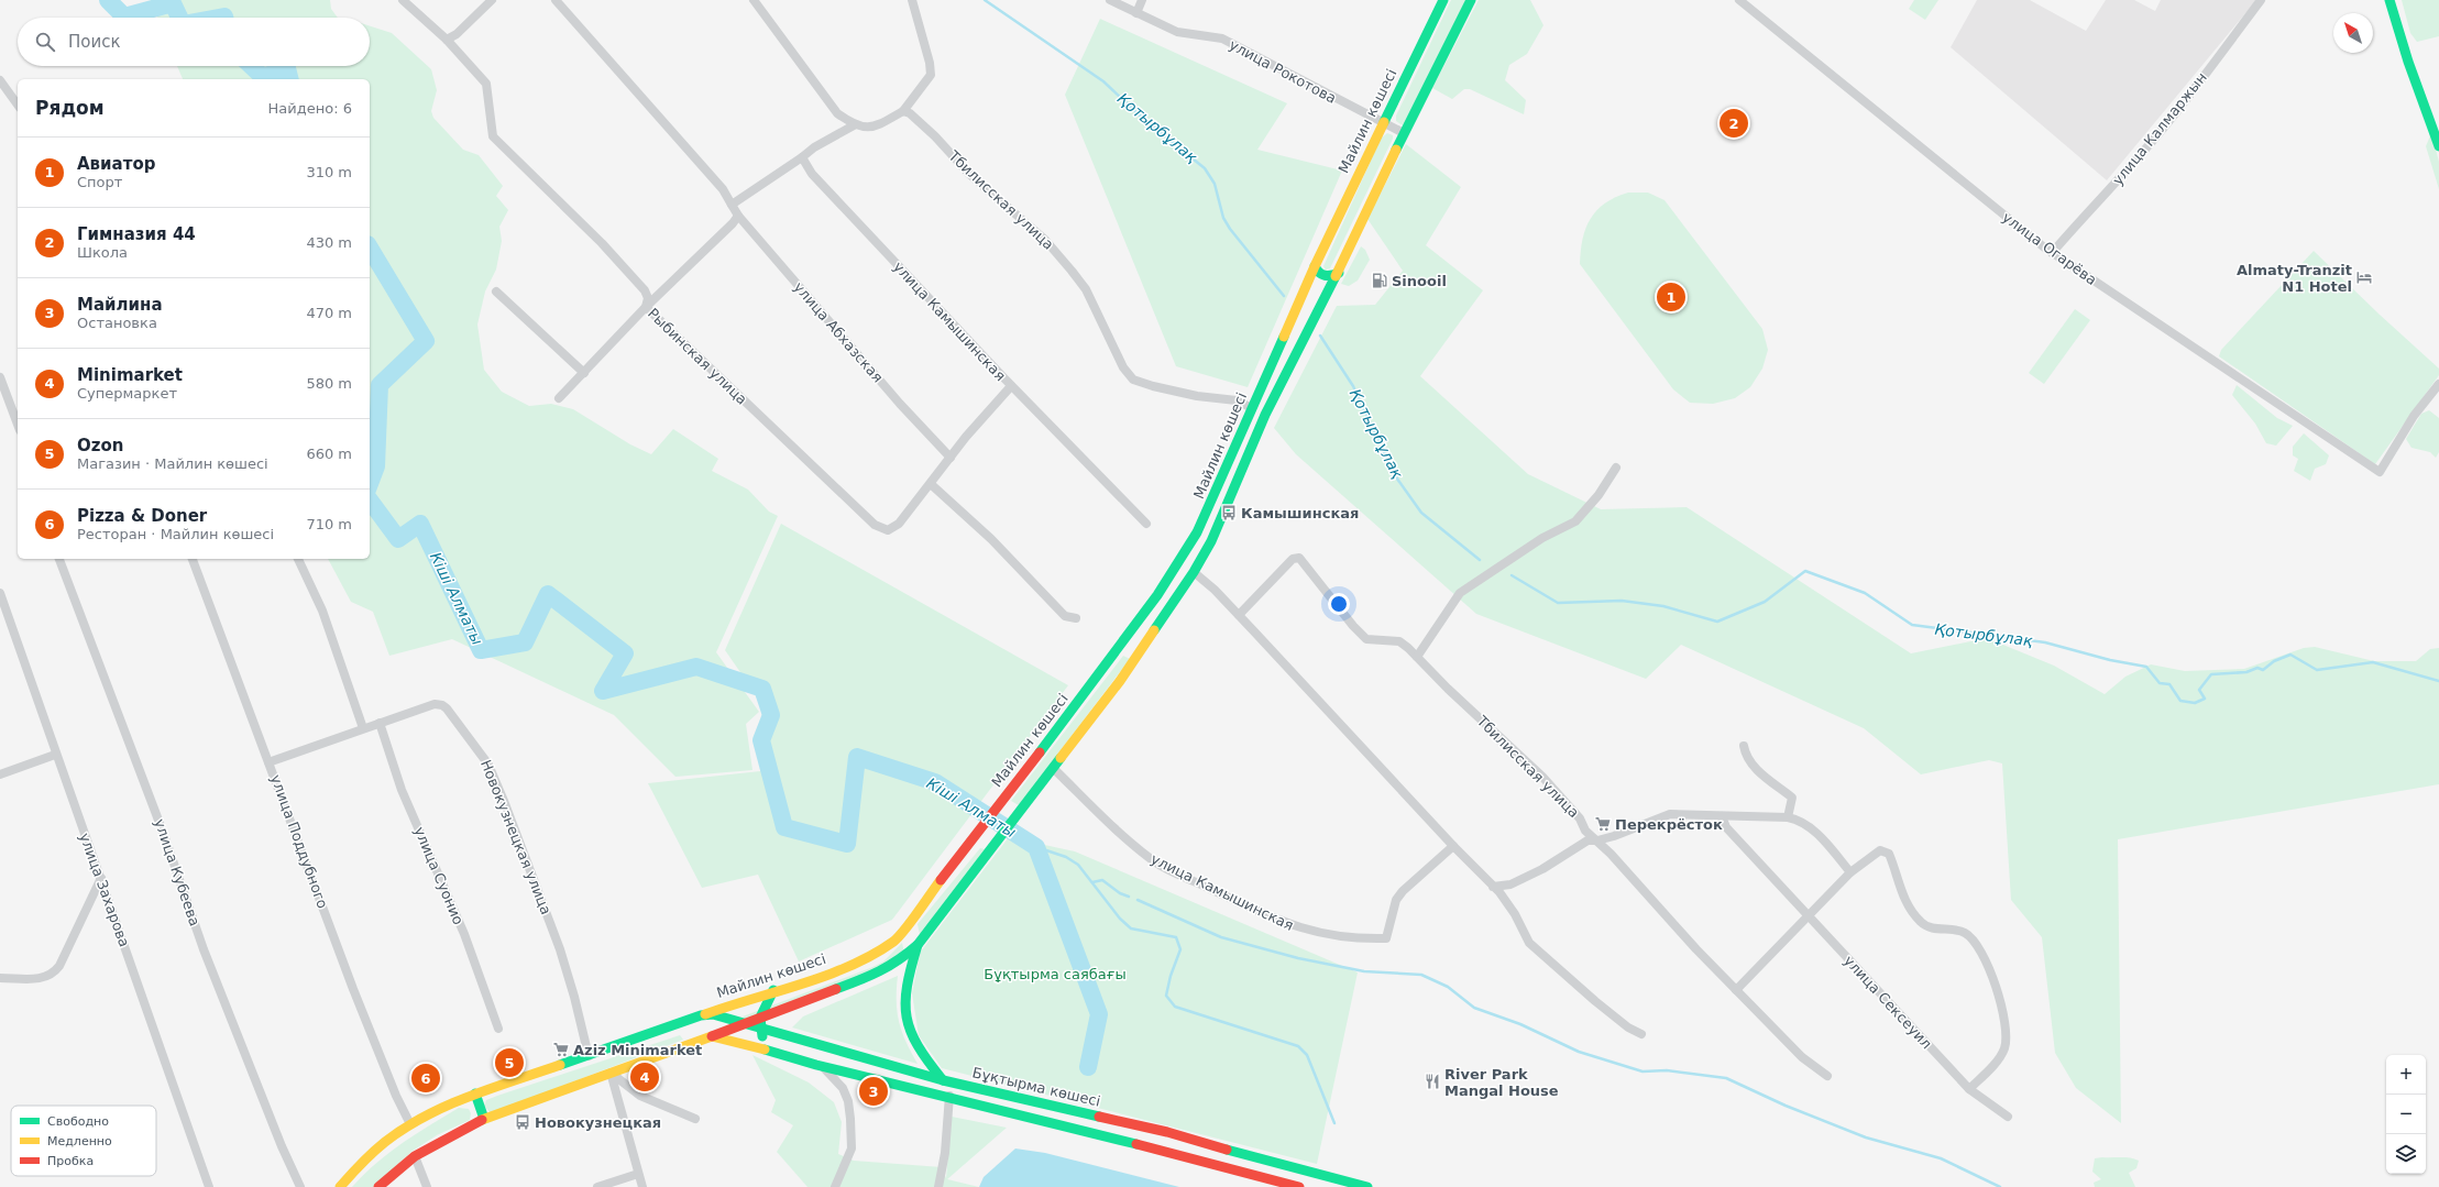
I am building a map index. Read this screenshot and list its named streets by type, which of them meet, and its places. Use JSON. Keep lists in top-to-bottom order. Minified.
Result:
{"streets":{"main road":["Майлин көшесі","Бұқтырма көшесі"],"street":["улица Рокотова","улица Калмаржын","Тбилисская улица","улица Огарёва","улица Камышинская","улица Абхазская","Рыбинская улица","Новокузнецкая улица","улица Поддубного","улица Кубеева","улица Суонио","улица Захарова","улица Сексеуил"]},"crossings":[["улица Рокотова","Майлин көшесі"],["Майлин көшесі","Тбилисская улица"],["Майлин көшесі","улица Камышинская"],["Майлин көшесі","Новокузнецкая улица"],["Майлин көшесі","улица Поддубного"],["Майлин көшесі","Бұқтырма көшесі"],["улица Калмаржын","улица Огарёва"],["улица Камышинская","Рыбинская улица"],["улица Абхазская","Рыбинская улица"],["Новокузнецкая улица","улица Поддубного"],["Новокузнецкая улица","улица Суонио"]],"water":["Қотырбұлақ","Кіші Алматы"],"parks":["Бұқтырма саябағы"],"places":{"hotel":["Almaty-Tranzit N1 Hotel"],"fuel station":["Sinooil"],"bus stop":["Камышинская","Новокузнецкая"],"supermarket":["Перекрёсток","Aziz Minimarket"],"restaurant":["River Park Mangal House"]},"legend":["Свободно","Медленно","Пробка"],"north":"top left","page":{"search":"Поиск","heading":["Рядом","Найдено: 6"],"pins":["2","1","5","4","6","3"],"list":[{"mark":"1","name":"Авиатор","note":"Спорт","value":"310 m"},{"mark":"2","name":"Гимназия 44","note":"Школа","value":"430 m"},{"mark":"3","name":"Майлина","note":"Остановка","value":"470 m"},{"mark":"4","name":"Minimarket","note":"Супермаркет","value":"580 m"},{"mark":"5","name":"Ozon","note":"Магазин · Майлин көшесі","value":"660 m"},{"mark":"6","name":"Pizza & Doner","note":"Ресторан · Майлин көшесі","value":"710 m"}],"map_buttons":["+","−"]}}
